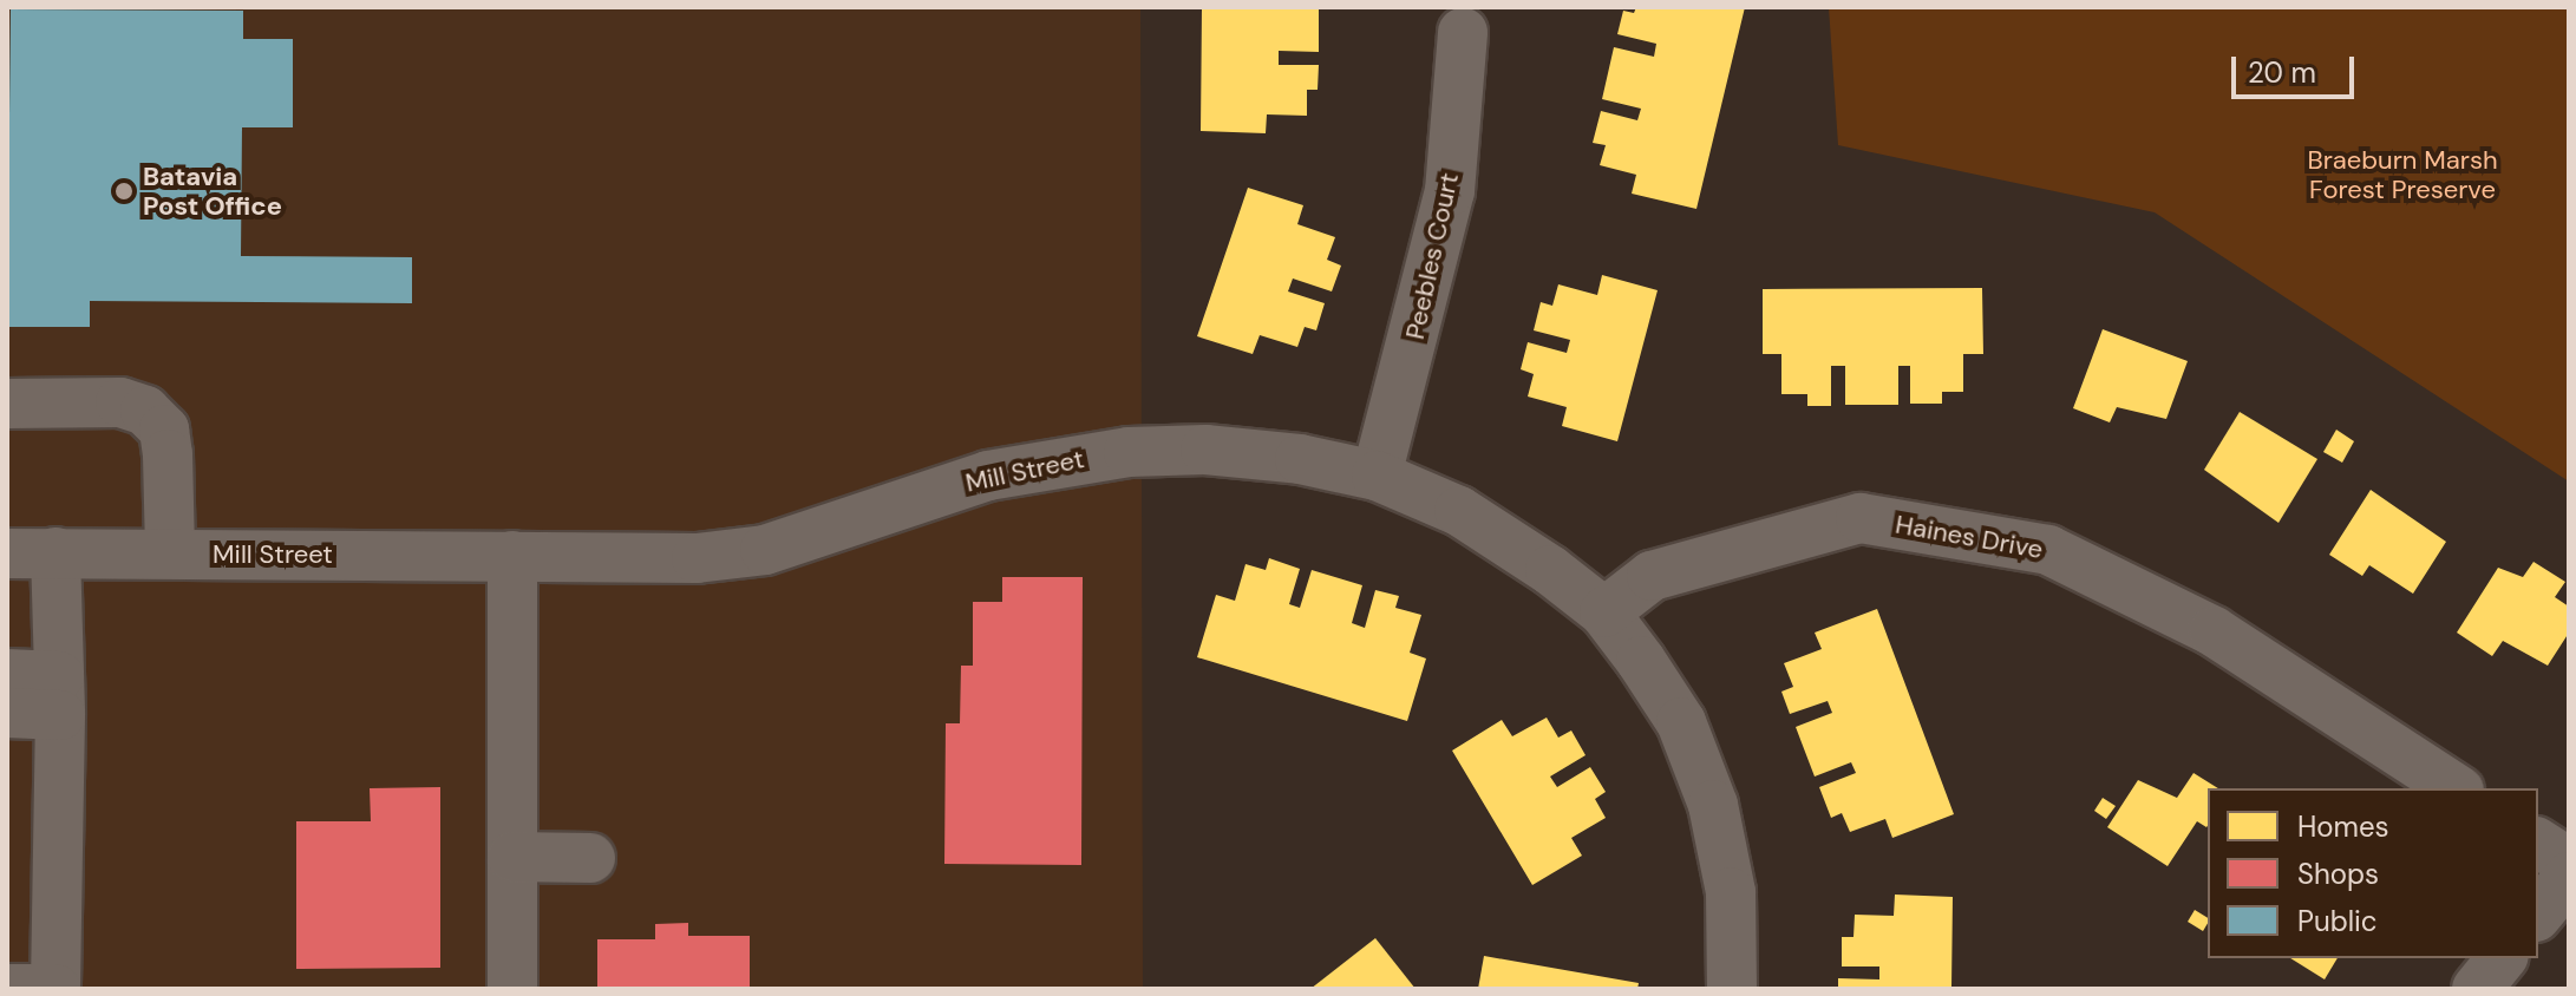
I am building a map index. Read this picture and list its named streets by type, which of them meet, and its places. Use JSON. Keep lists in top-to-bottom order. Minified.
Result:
{"streets":{"street":["Peebles Court","Mill Street","Haines Drive"]},"crossings":[["Peebles Court","Mill Street"],["Mill Street","Haines Drive"]],"parks":["Braeburn Marsh Forest Preserve"],"places":["Batavia Post Office"],"legend":["Homes","Shops","Public"],"scale_bar":"20 m"}
